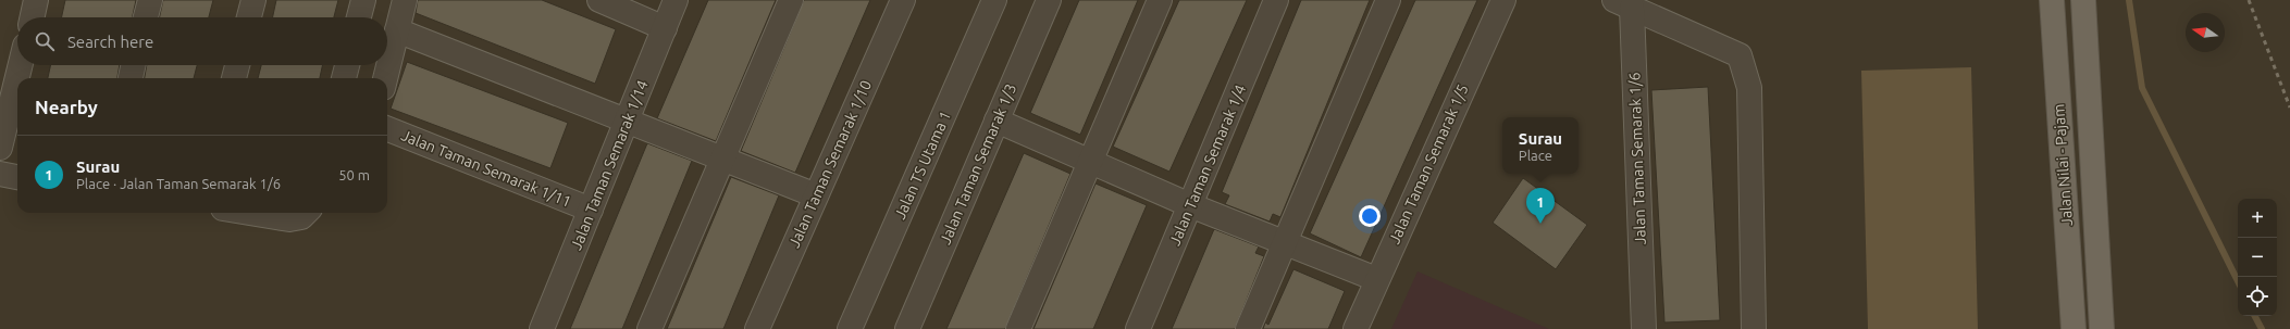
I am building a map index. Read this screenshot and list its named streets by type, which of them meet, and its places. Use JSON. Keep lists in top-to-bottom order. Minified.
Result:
{"streets":{"main road":["Jalan Nilai - Pajam"],"street":["Jalan Taman Semarak 1/6","Jalan Taman Semarak 1/10","Jalan Taman Semarak 1/3","Jalan Taman Semarak 1/5","Jalan Taman Semarak 1/14","Jalan TS Utama 1","Jalan Taman Semarak 1/4","Jalan Taman Semarak 1/11"]},"crossings":[["Jalan Taman Semarak 1/14","Jalan Taman Semarak 1/11"]],"north":"left","page":{"search":"Search here","heading":"Nearby","popup":["Surau","Place"],"list":[{"mark":"1","name":"Surau","note":"Place · Jalan Taman Semarak 1/6","value":"50 m"}],"pins":"1","map_buttons":["+","−"]}}
